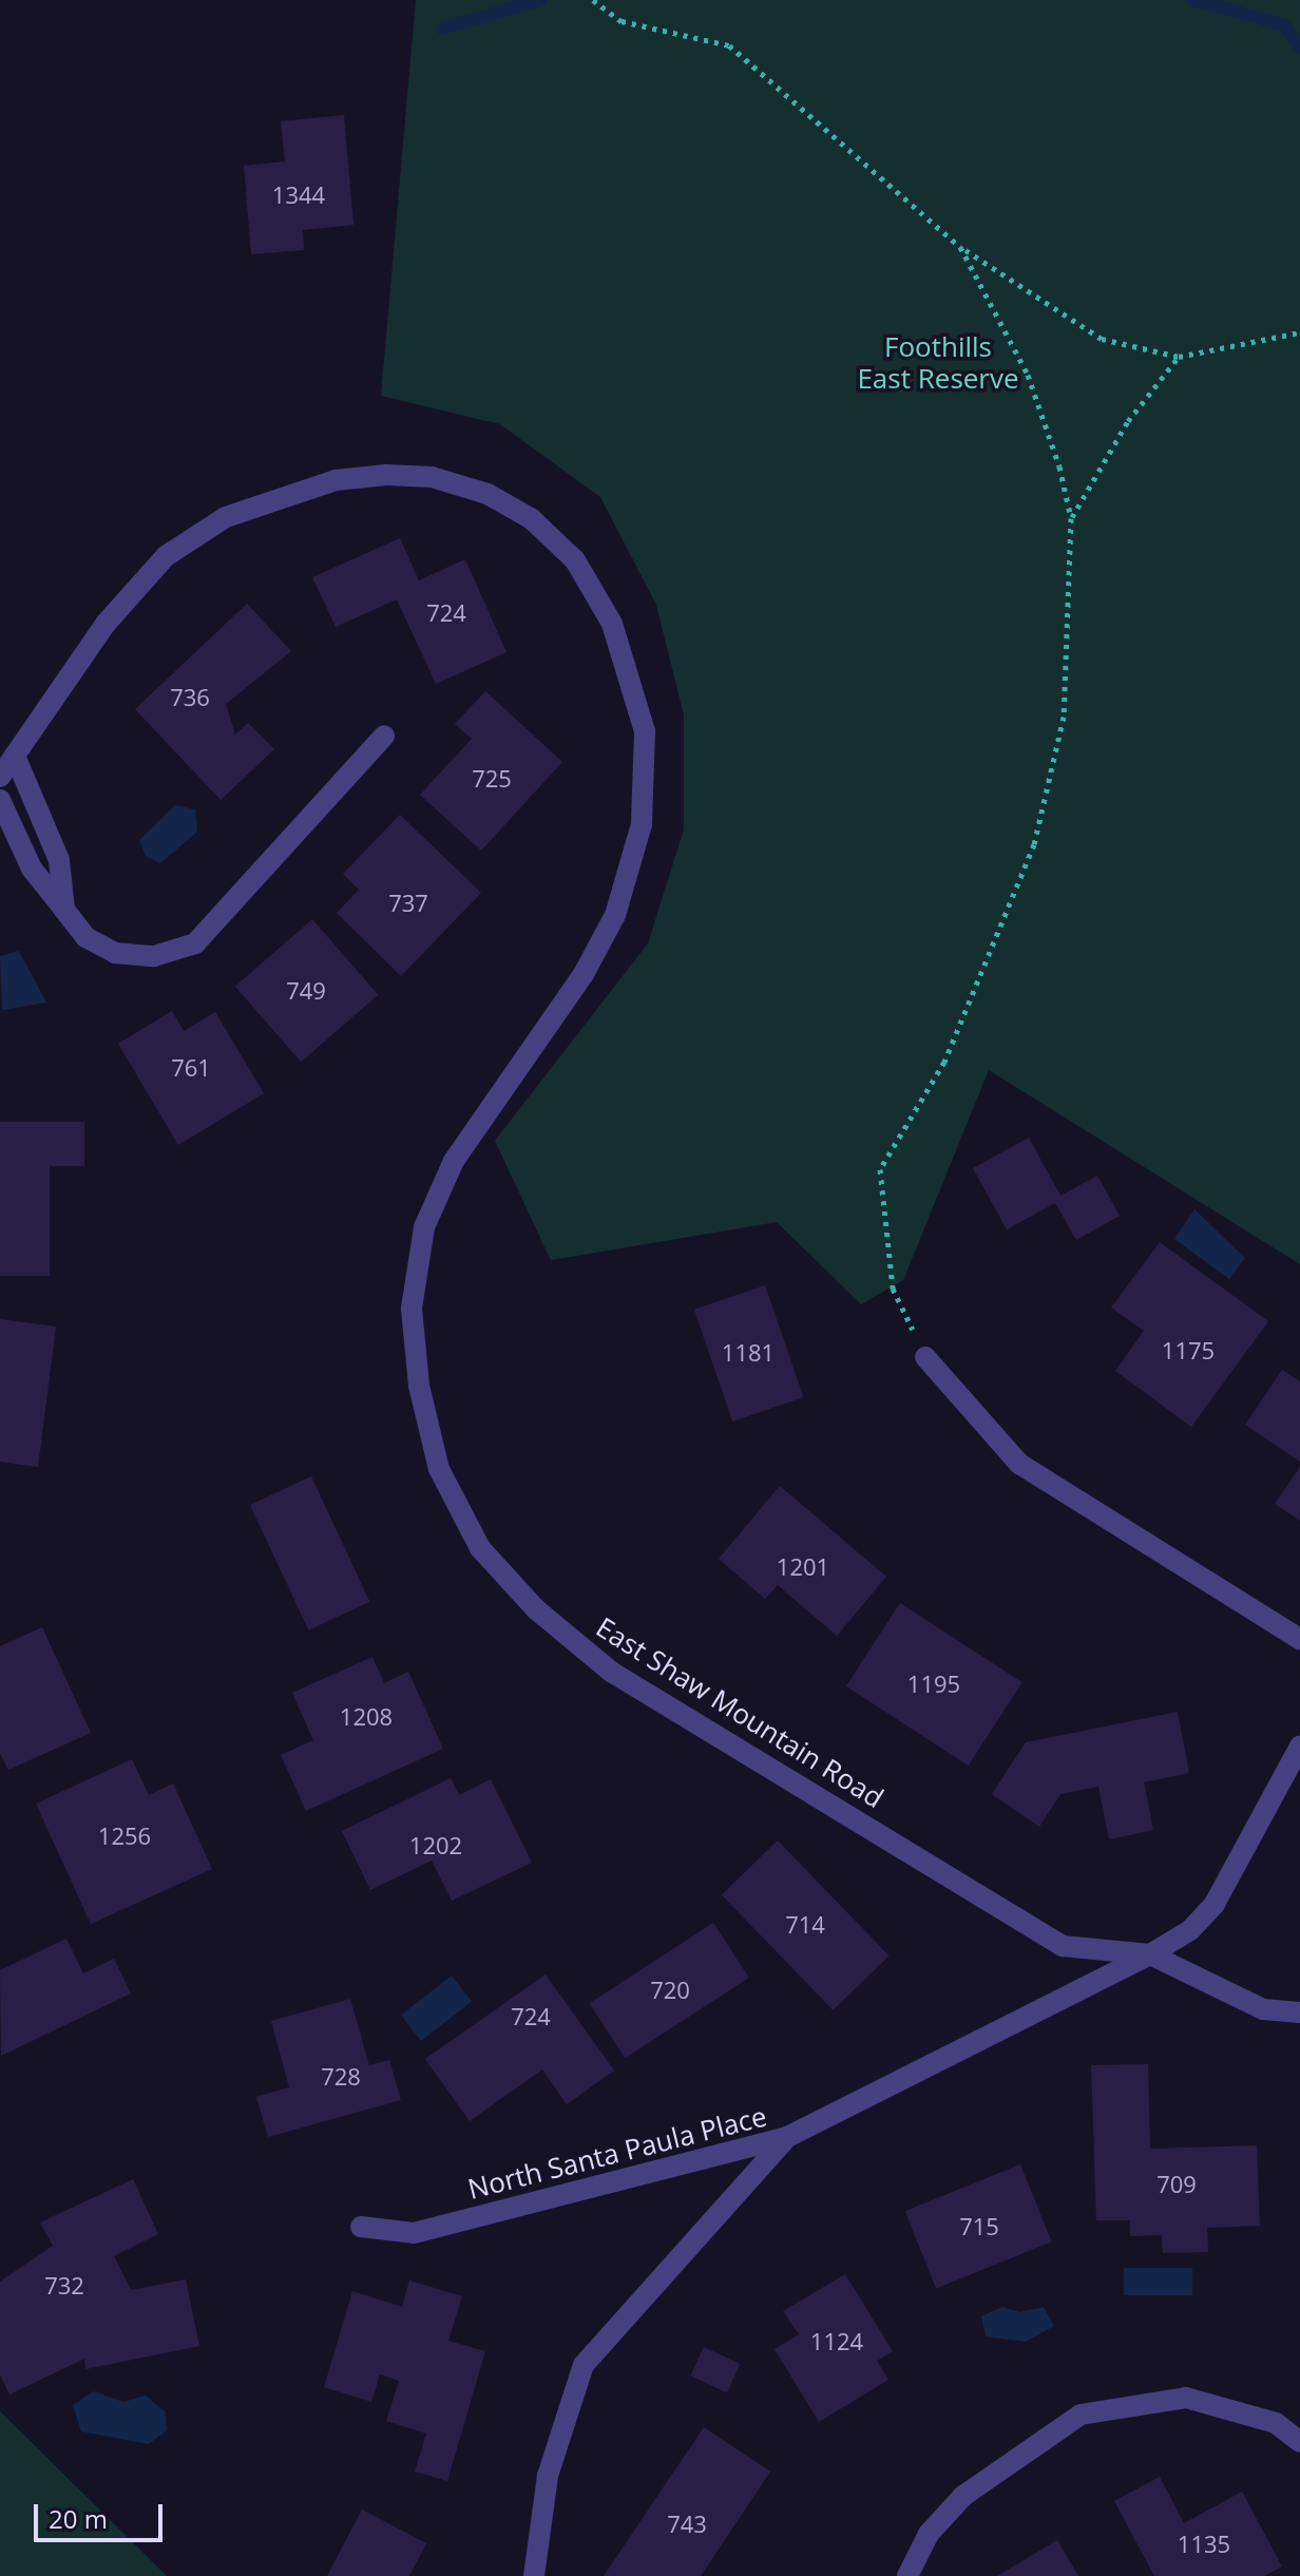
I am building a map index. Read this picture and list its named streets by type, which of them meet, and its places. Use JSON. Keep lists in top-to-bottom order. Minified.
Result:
{"streets":{"street":["East Shaw Mountain Road","North Santa Paula Place"]},"crossings":[["East Shaw Mountain Road","North Santa Paula Place"]],"parks":["Foothills East Reserve"],"house_numbers":["1344","724","736","725","737","749","761","1175","1181","1201","1195","1208","1256","1202","714","720","724","728","709","715","732","1124","743","1135"],"scale_bar":"20 m"}
